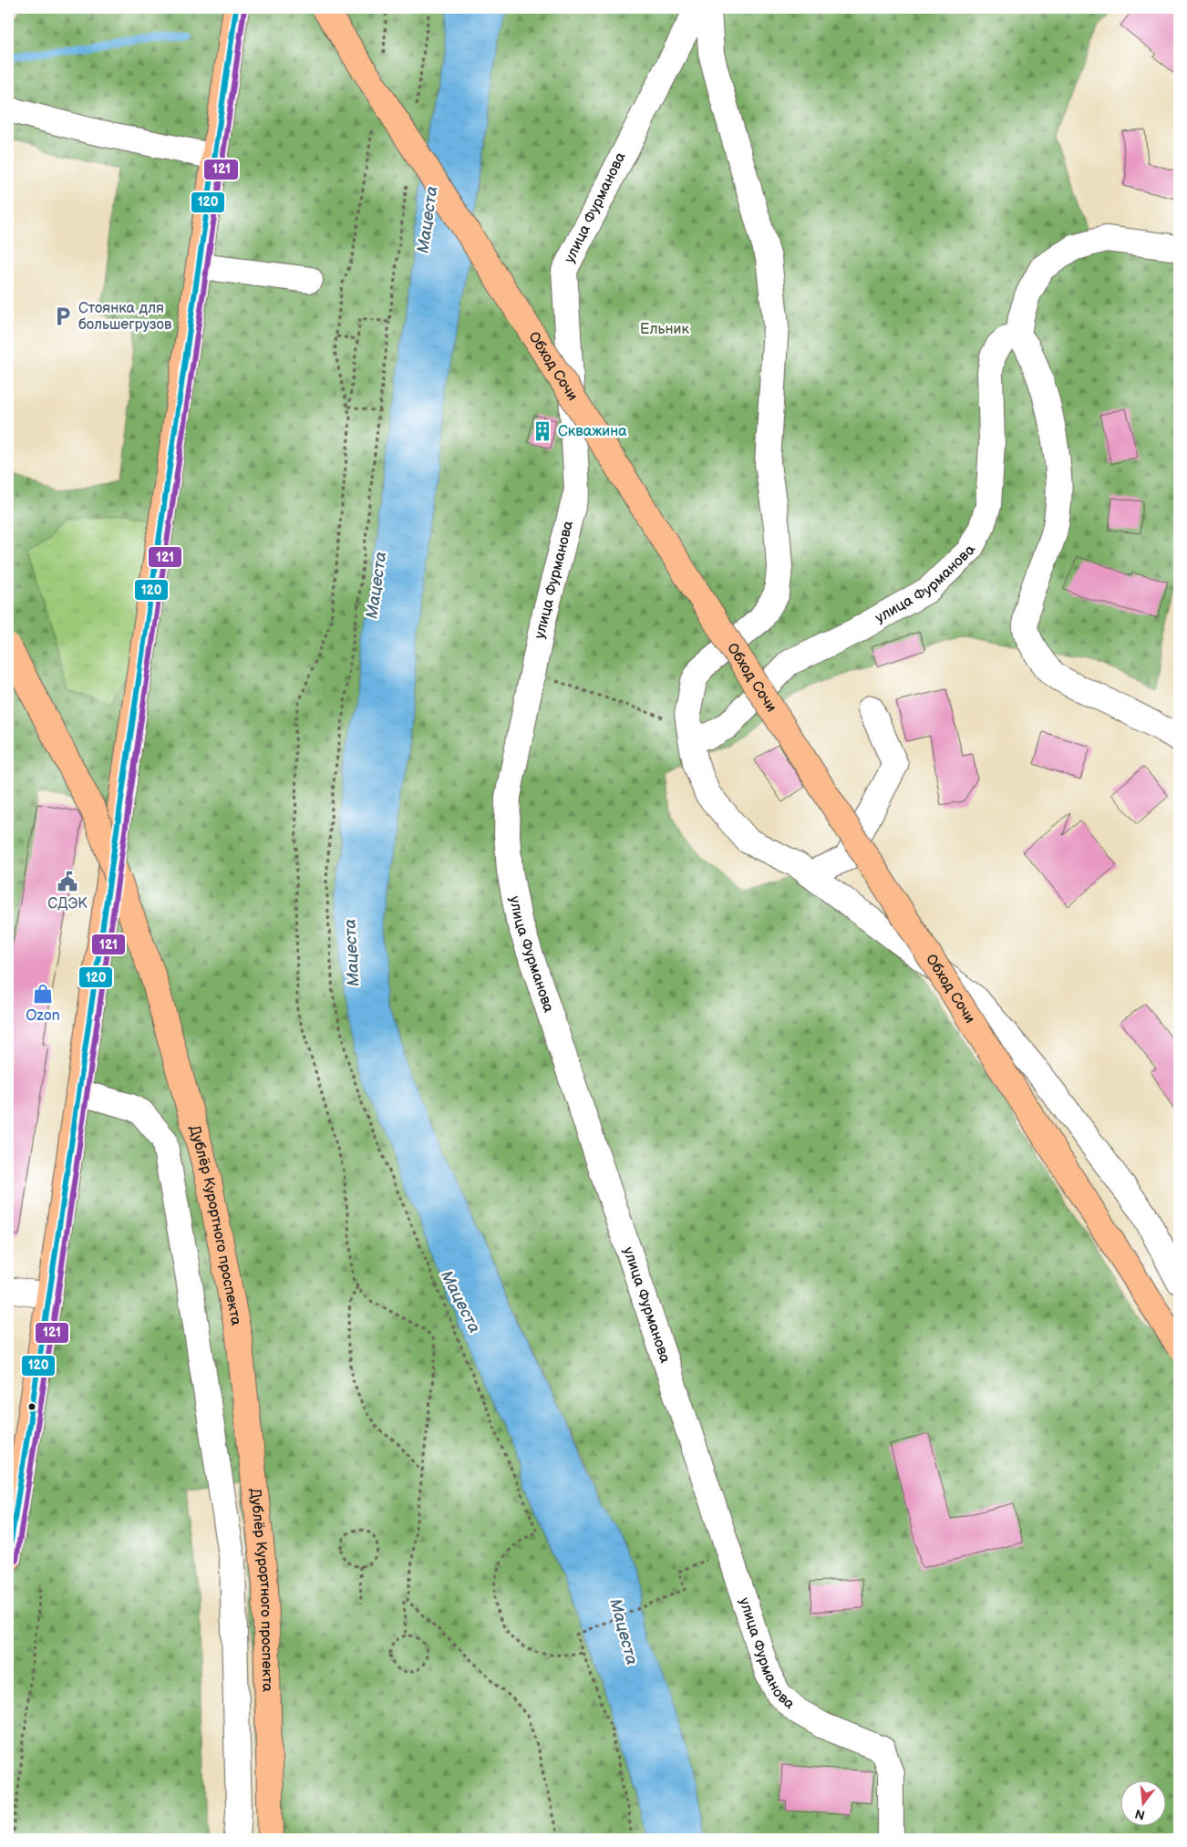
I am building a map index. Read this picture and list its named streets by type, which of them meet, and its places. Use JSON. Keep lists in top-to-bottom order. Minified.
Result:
{"streets":{"main road":["Обход Сочи","Дублёр Курортного проспекта"],"street":["улица Фурманова"]},"water":["Мацеста"],"parks":["Ельник"],"places":{"parking":["Стоянка для большегрузов"],"building":["Скважина"],"public building":["СДЭК"],"shop":["Ozon"]},"lines":["transit line 120","transit line 121"],"north":"bottom"}
